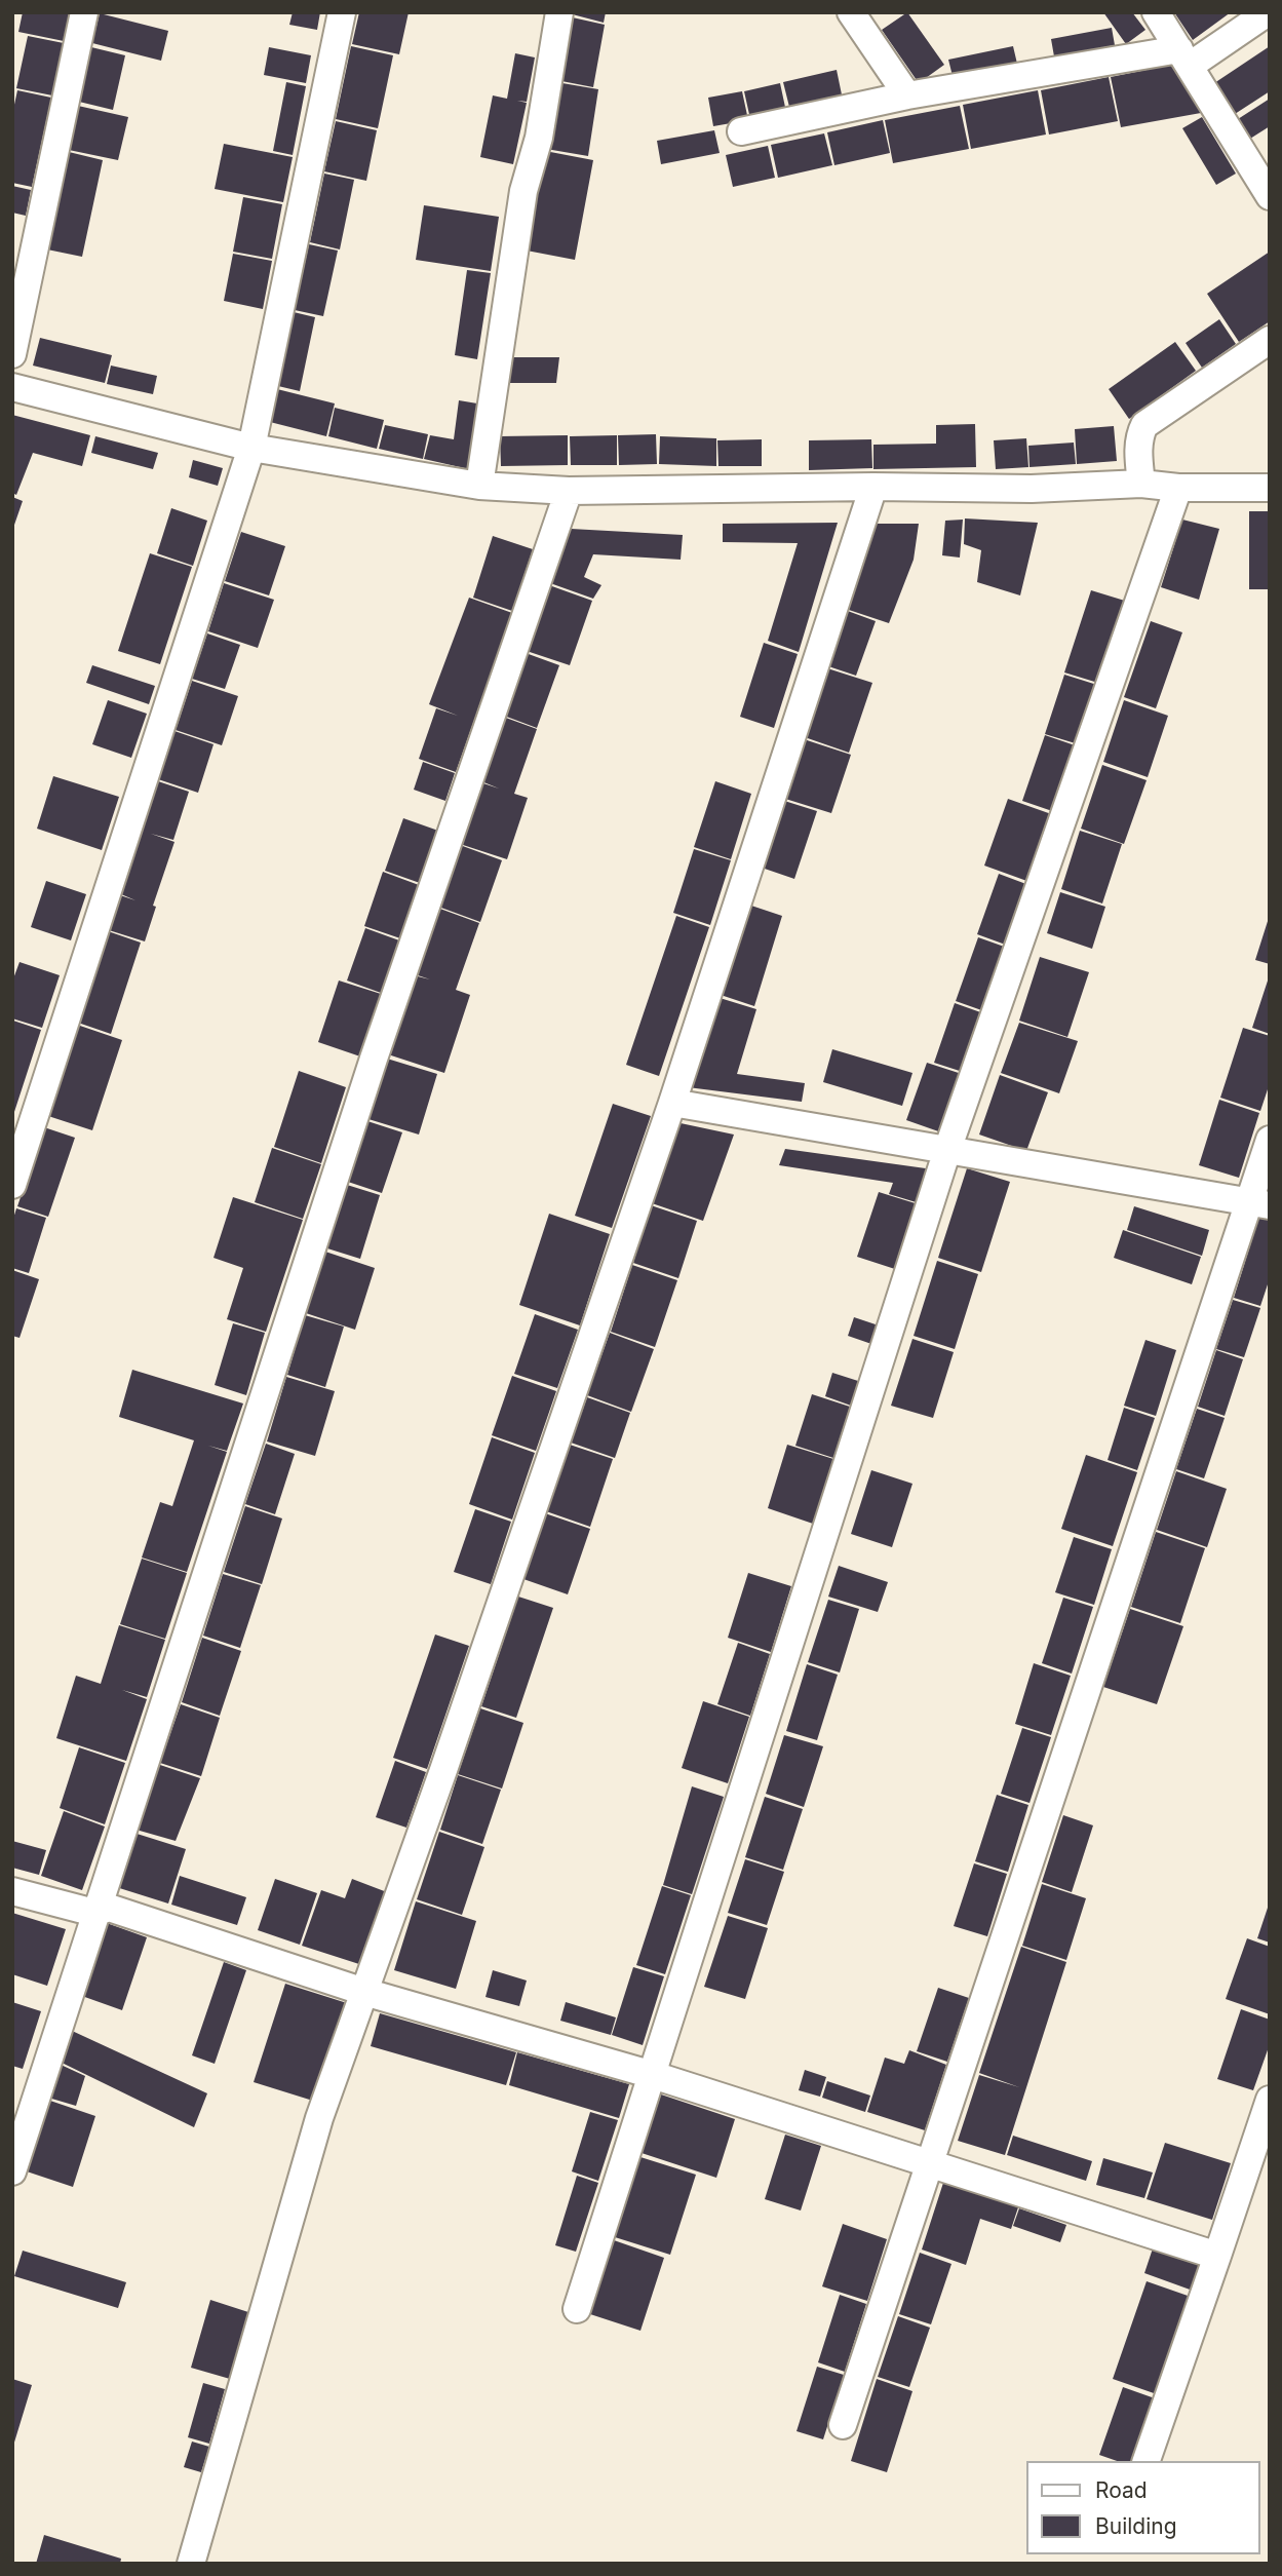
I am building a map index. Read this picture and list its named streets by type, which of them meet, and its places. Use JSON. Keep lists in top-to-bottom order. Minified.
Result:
{"legend":["Road","Building"]}
